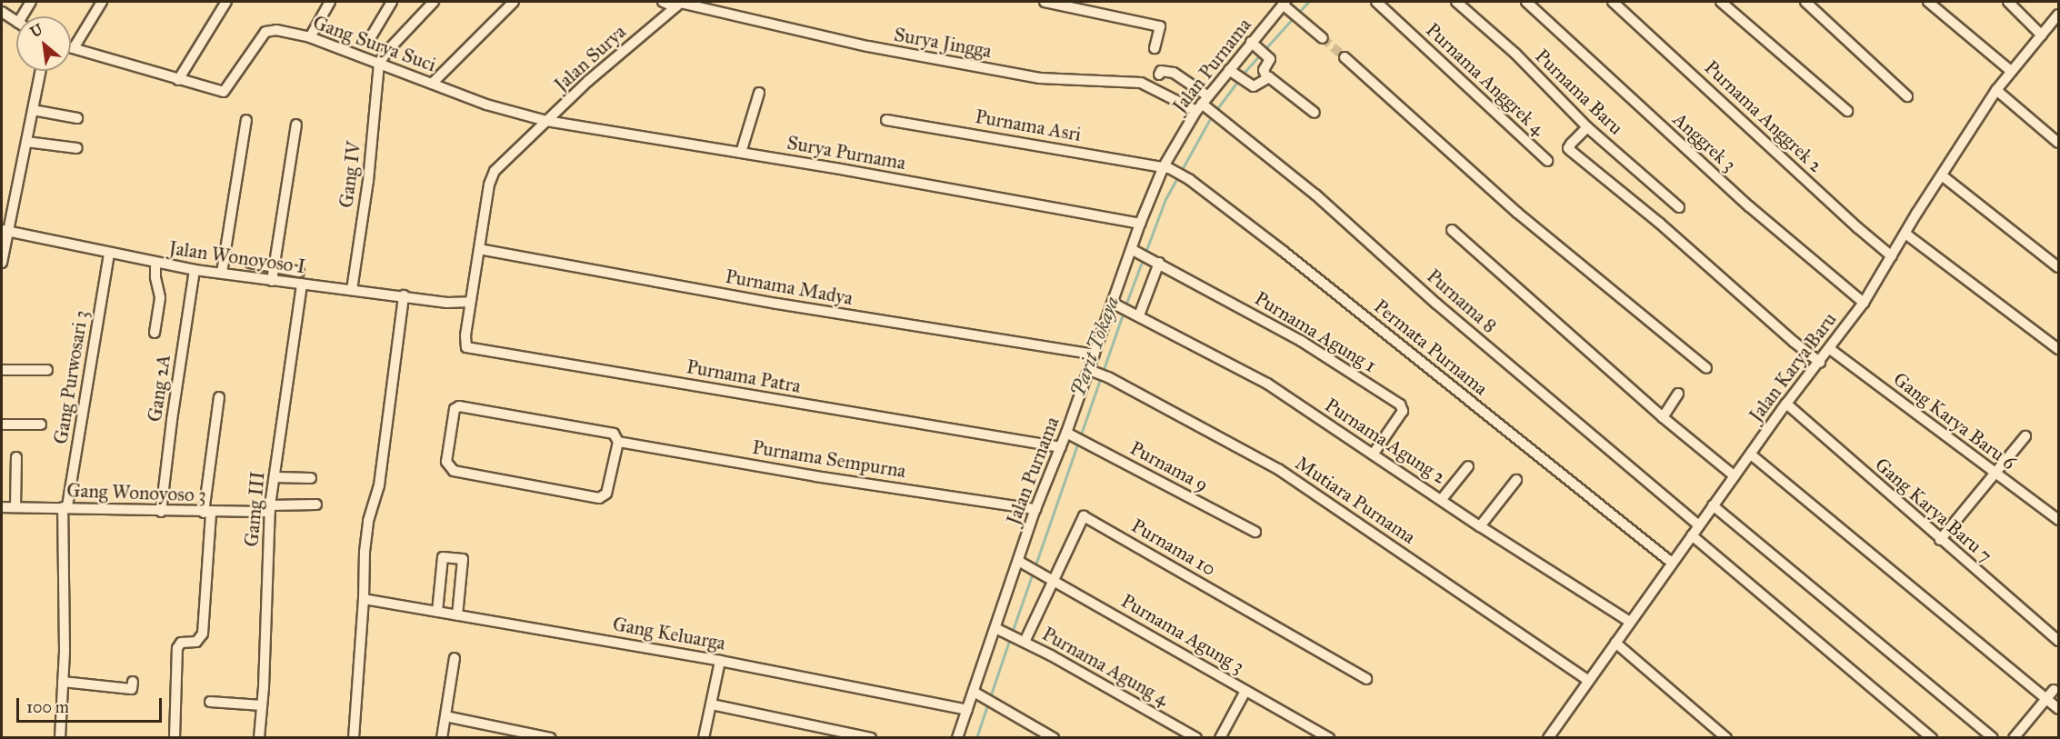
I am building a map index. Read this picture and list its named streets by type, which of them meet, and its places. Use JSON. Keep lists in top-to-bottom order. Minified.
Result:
{"streets":{"street":["Surya Jingga","Gang Surya Suci","Jalan Surya","Jalan Purnama","Purnama Anggrek 4","Purnama Baru","Purnama Anggrek 2","Purnama Asri","Anggrek 3","Surya Purnama","Gang IV","Jalan Wonoyoso I","Purnama Madya","Purnama 8","Purnama Agung 1","Permata Purnama","Jalan Karya Baru","Purnama Patra","Gang Purwosari 3","Gang 2A","Gang Karya Baru 6","Purnama Agung 2","Purnama Sempurna","Purnama 9","Gang Wonoyoso 3","Mutiara Purnama","Gamg III","Gang Karya Baru 7","Purnama 10","Gang Keluarga","Purnama Agung 3","Purnama Agung 4"]},"crossings":[["Surya Jingga","Jalan Surya"],["Surya Jingga","Jalan Purnama"],["Surya Jingga","Purnama 8"],["Gang Surya Suci","Jalan Surya"],["Gang Surya Suci","Surya Purnama"],["Gang Surya Suci","Gang IV"],["Jalan Surya","Surya Purnama"],["Jalan Surya","Jalan Wonoyoso I"],["Jalan Surya","Purnama Madya"],["Jalan Surya","Purnama Patra"],["Jalan Purnama","Purnama Asri"],["Jalan Purnama","Surya Purnama"],["Jalan Purnama","Purnama Madya"],["Jalan Purnama","Purnama 8"],["Jalan Purnama","Purnama Agung 1"],["Jalan Purnama","Permata Purnama"],["Jalan Purnama","Purnama Patra"],["Jalan Purnama","Purnama Agung 2"],["Jalan Purnama","Purnama Sempurna"],["Jalan Purnama","Purnama 9"],["Jalan Purnama","Mutiara Purnama"],["Jalan Purnama","Gang Keluarga"],["Jalan Purnama","Purnama Agung 3"],["Jalan Purnama","Purnama Agung 4"],["Purnama Anggrek 2","Jalan Karya Baru"],["Purnama Asri","Permata Purnama"],["Anggrek 3","Jalan Karya Baru"],["Gang IV","Jalan Wonoyoso I"],["Jalan Wonoyoso I","Purnama Patra"],["Jalan Wonoyoso I","Gang Purwosari 3"],["Jalan Wonoyoso I","Gang 2A"],["Jalan Wonoyoso I","Gamg III"],["Purnama 8","Jalan Karya Baru"],["Purnama Agung 1","Purnama Agung 2"],["Permata Purnama","Jalan Karya Baru"],["Jalan Karya Baru","Gang Karya Baru 6"],["Jalan Karya Baru","Purnama Agung 2"],["Jalan Karya Baru","Mutiara Purnama"],["Jalan Karya Baru","Gang Karya Baru 7"],["Gang Purwosari 3","Gang Wonoyoso 3"],["Gang 2A","Gang Wonoyoso 3"],["Gang Wonoyoso 3","Gamg III"],["Purnama 10","Purnama Agung 3"],["Purnama 10","Purnama Agung 4"]],"water":["Parit Tokaya"],"scale_bar":"100 m","north":"top left"}
